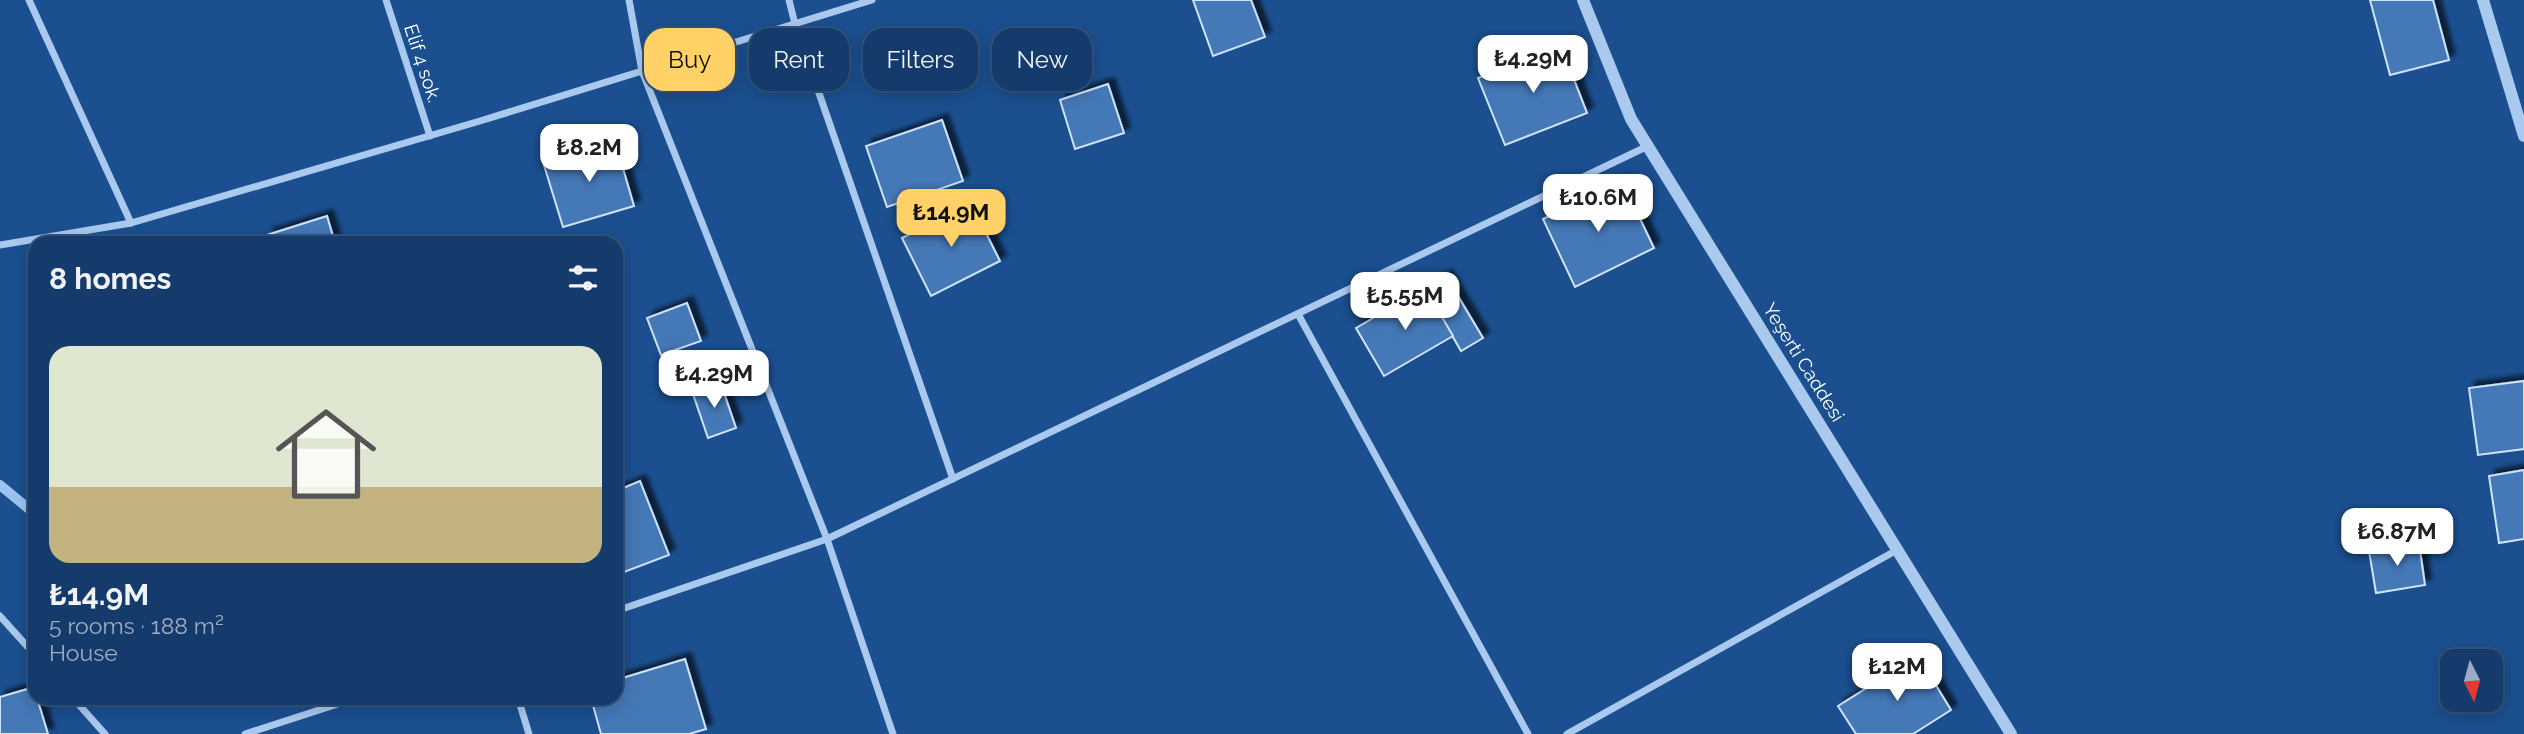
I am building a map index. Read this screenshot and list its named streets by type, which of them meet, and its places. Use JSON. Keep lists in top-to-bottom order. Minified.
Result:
{"streets":{"street":["Elif 4 sok.","Yeşerti Caddesi"]},"north":"bottom","page":{"chip":["Buy","Rent","Filters","New"],"price":["₺4.29M","₺8.2M","₺10.6M","₺14.9M","₺5.55M","₺4.29M","₺6.87M","₺12M"],"heading":"8 homes","list":[{"name":"₺14.9M","note":"5 rooms · 188 m² · House"}]}}
